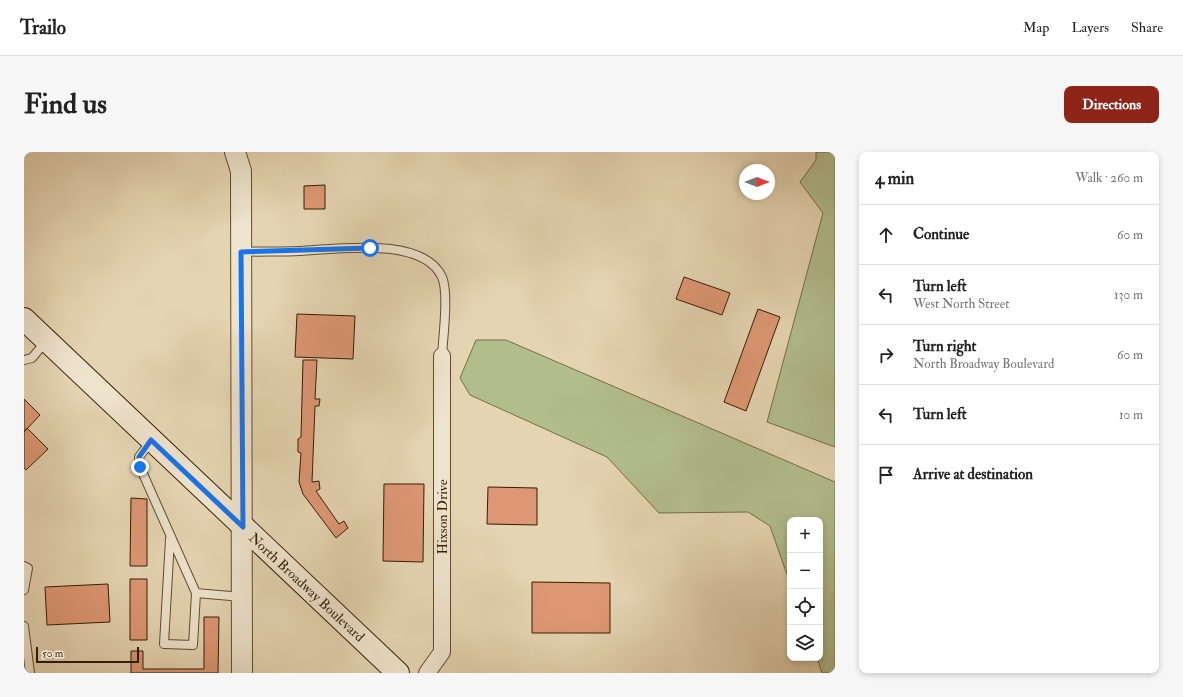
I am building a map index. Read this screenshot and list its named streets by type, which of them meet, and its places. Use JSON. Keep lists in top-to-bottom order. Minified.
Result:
{"streets":{"main road":["North Broadway Boulevard"],"street":["Hixson Drive"]},"scale_bar":"50 m","north":"right","page":{"header":"Trailo","nav":["Map","Layers","Share"],"buttons":"Directions","title":"Find us","heading":["4 min","Walk · 260 m"],"list":[["Continue","60 m"],["Turn left","West North Street","130 m"],["Turn right","North Broadway Boulevard","60 m"],["Turn left","10 m"],"Arrive at destination"],"map_buttons":["+","−"],"scale":"50 m"}}
